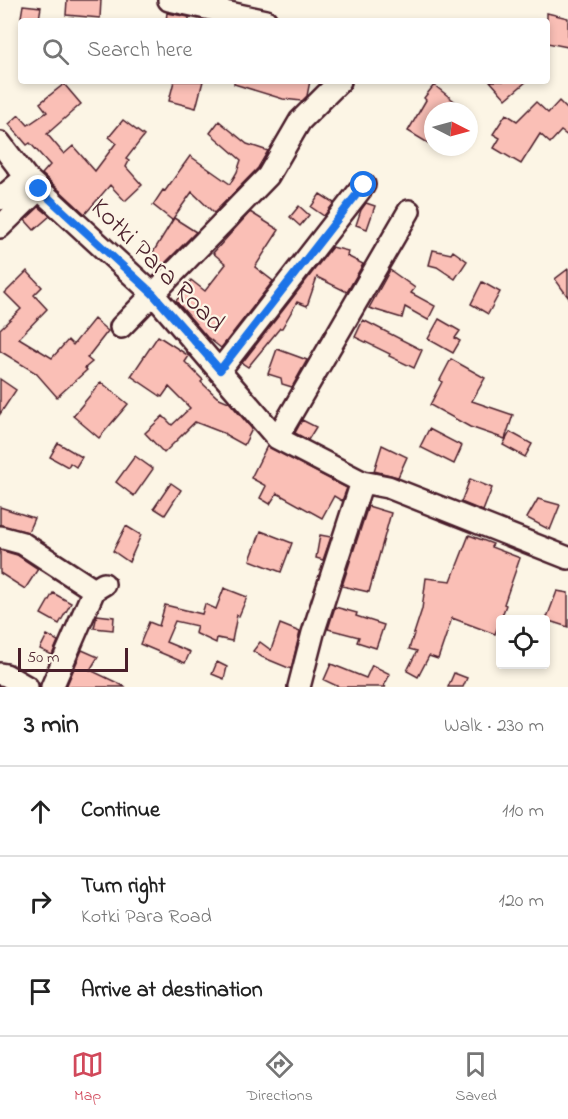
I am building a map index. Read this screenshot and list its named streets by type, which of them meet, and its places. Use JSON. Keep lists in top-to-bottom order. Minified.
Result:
{"streets":{"street":["Kotki Para Road"]},"scale_bar":"50 m","north":"right","page":{"search":"Search here","scale":"50 m","heading":["3 min","Walk · 230 m"],"list":[["Continue","110 m"],["Turn right","Kotki Para Road","120 m"],"Arrive at destination"],"nav":["Map","Directions","Saved"]}}
